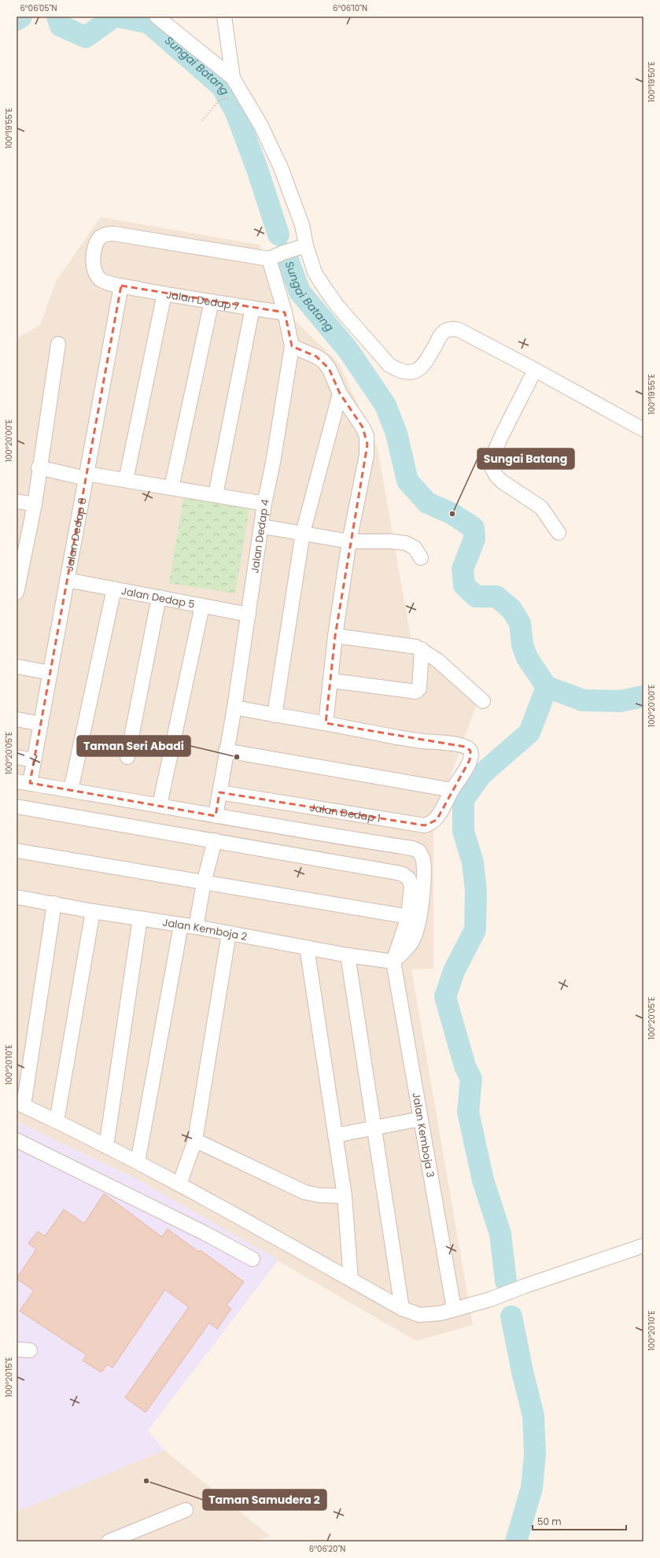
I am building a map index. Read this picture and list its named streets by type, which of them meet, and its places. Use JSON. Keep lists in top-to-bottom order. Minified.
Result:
{"streets":{"street":["Jalan Dedap 7","Jalan Dedap 8","Jalan Dedap 4","Jalan Dedap 5","Jalan Dedap 1","Jalan Kemboja 2","Jalan Kemboja 3"]},"crossings":[["Jalan Dedap 7","Jalan Dedap 8"],["Jalan Dedap 7","Jalan Dedap 4"],["Jalan Dedap 8","Jalan Dedap 5"],["Jalan Dedap 4","Jalan Dedap 5"],["Jalan Dedap 4","Jalan Dedap 1"],["Jalan Kemboja 2","Jalan Kemboja 3"]],"water":["Sungai Batang"],"places":["Sungai Batang","Taman Seri Abadi","Taman Samudera 2"],"scale_bar":"50 m","coordinates":["6°06'05\"N","6°06'10\"N","100°19'50\"E","100°19'55\"E","100°20'00\"E","100°20'05\"E","100°20'10\"E","100°20'15\"E","6°06'20\"N"]}
